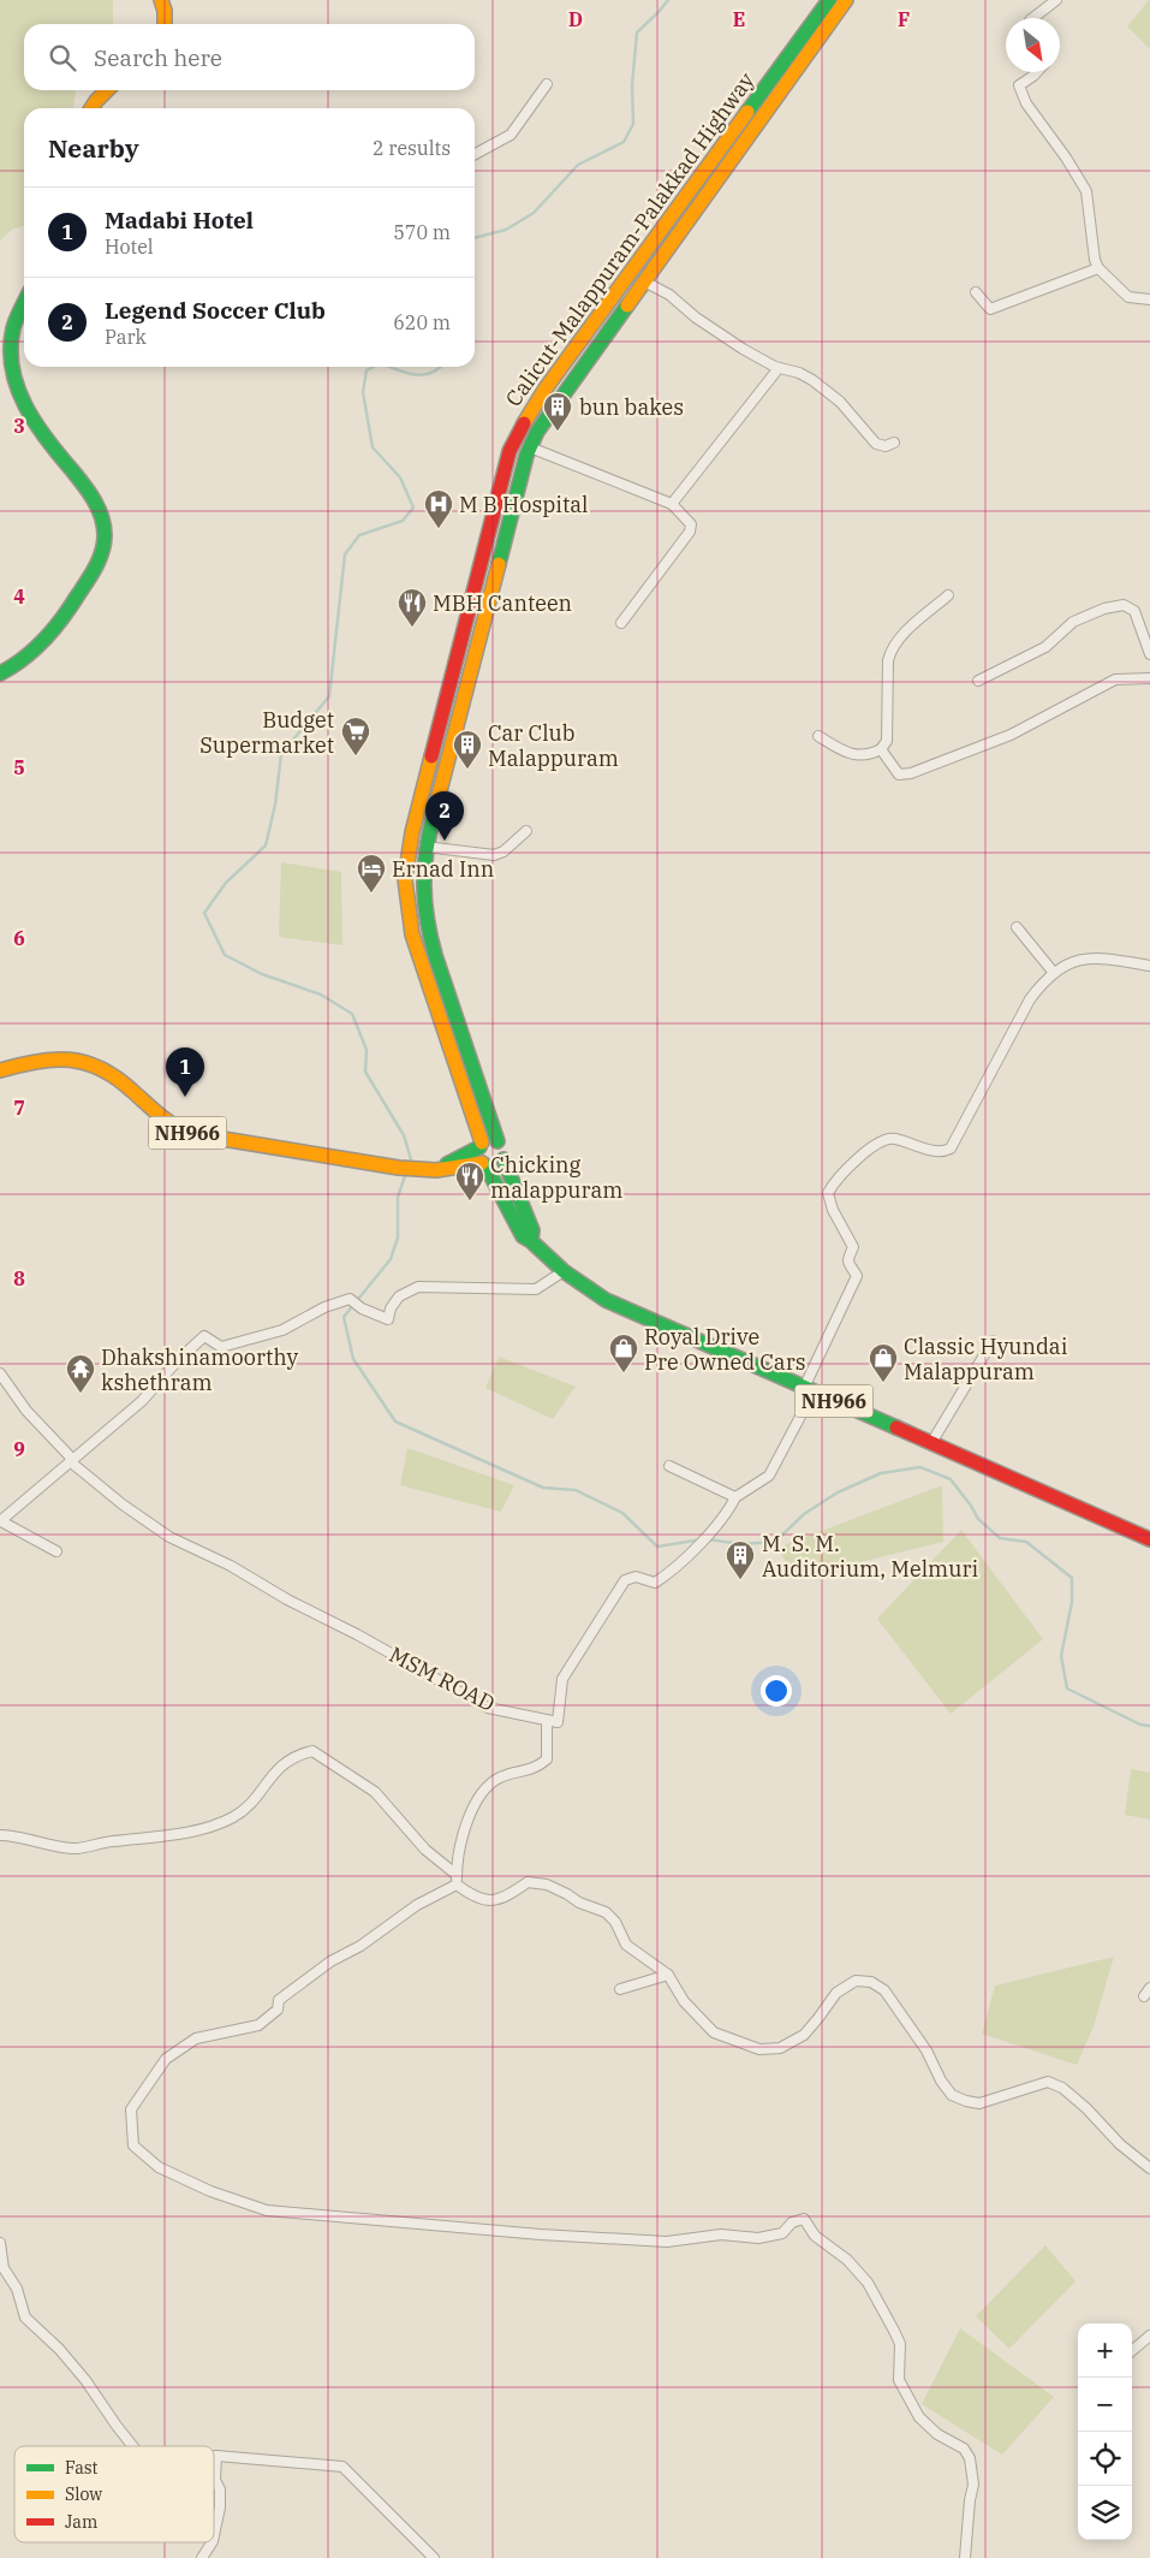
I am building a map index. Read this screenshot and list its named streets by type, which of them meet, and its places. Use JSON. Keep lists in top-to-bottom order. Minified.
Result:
{"streets":{"main road":["Calicut-Malappuram-Palakkad Highway","NH966"],"street":["MSM ROAD"]},"crossings":[["Calicut-Malappuram-Palakkad Highway","NH966"]],"places":{"building":["bun bakes","Car Club Malappuram","M. S. M. Auditorium, Melmuri"],"hospital":["M B Hospital"],"restaurant":["MBH Canteen","Chicking malappuram"],"supermarket":["Budget Supermarket"],"hotel":["Ernad Inn"],"shop":["Royal Drive Pre Owned Cars","Classic Hyundai Malappuram"],"temple":["Dhakshinamoorthy kshethram"]},"legend":["Fast","Slow","Jam"],"north":"bottom right","page":{"search":"Search here","heading":["Nearby","2 results"],"list":[{"mark":"1","name":"Madabi Hotel","note":"Hotel","value":"570 m"},{"mark":"2","name":"Legend Soccer Club","note":"Park","value":"620 m"}],"pins":["2","1"],"map_buttons":["+","−"]},"grid":{"columns":["D","E","F"],"rows":["3","4","5","6","7","8","9"]}}
